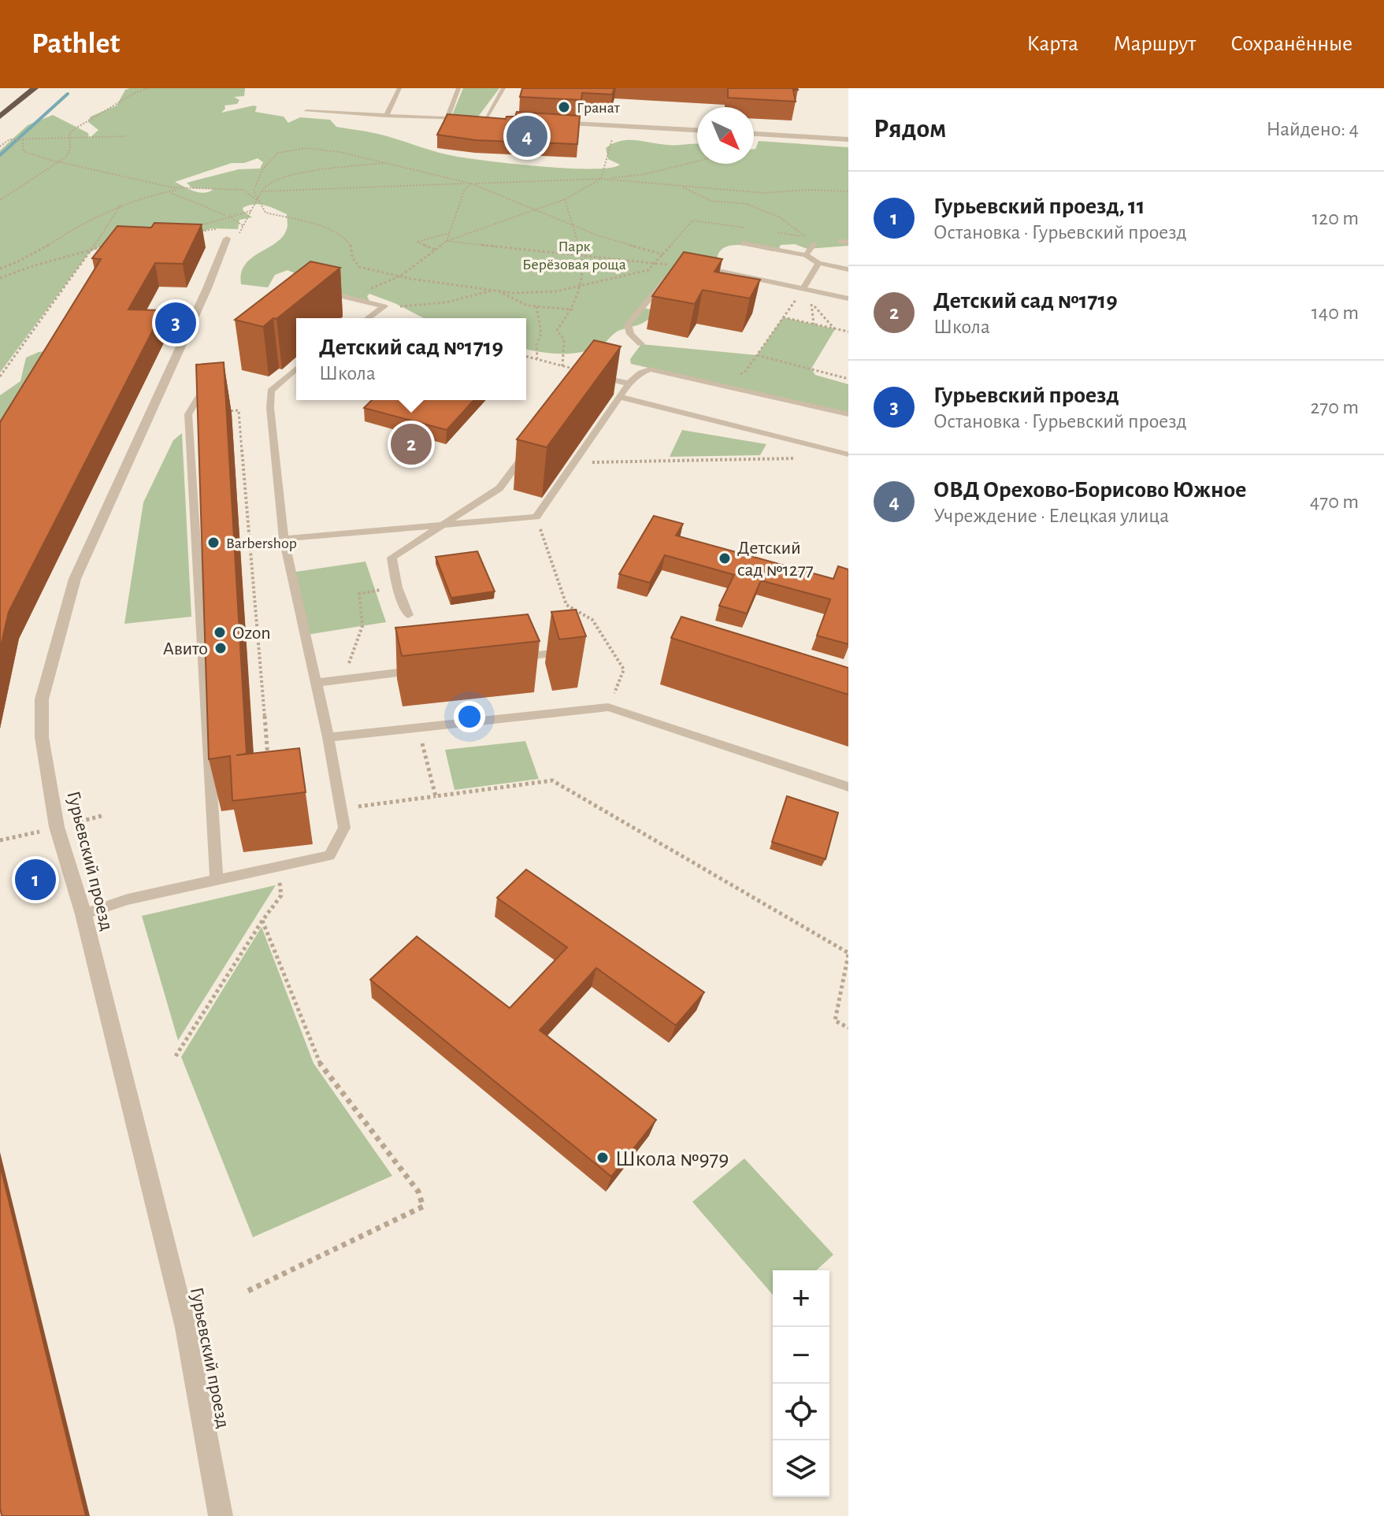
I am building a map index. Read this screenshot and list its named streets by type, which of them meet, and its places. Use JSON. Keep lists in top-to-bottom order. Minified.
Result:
{"streets":{"street":["Гурьевский проезд"]},"parks":["Парк Берёзовая роща"],"places":["Гранат","Barbershop","Детский сад №1277","Ozon","Авито","Школа №979"],"north":"bottom right","page":{"header":"Pathlet","nav":["Карта","Маршрут","Сохранённые"],"heading":["Рядом","Найдено: 4"],"pins":["4","3","2","1"],"list":[{"mark":"1","name":"Гурьевский проезд, 11","note":"Остановка · Гурьевский проезд","value":"120 m"},{"mark":"2","name":"Детский сад №1719","note":"Школа","value":"140 m"},{"mark":"3","name":"Гурьевский проезд","note":"Остановка · Гурьевский проезд","value":"270 m"},{"mark":"4","name":"ОВД Орехово-Борисово Южное","note":"Учреждение · Елецкая улица","value":"470 m"}],"popup":["Детский сад №1719","Школа"],"map_buttons":["+","−"]}}
